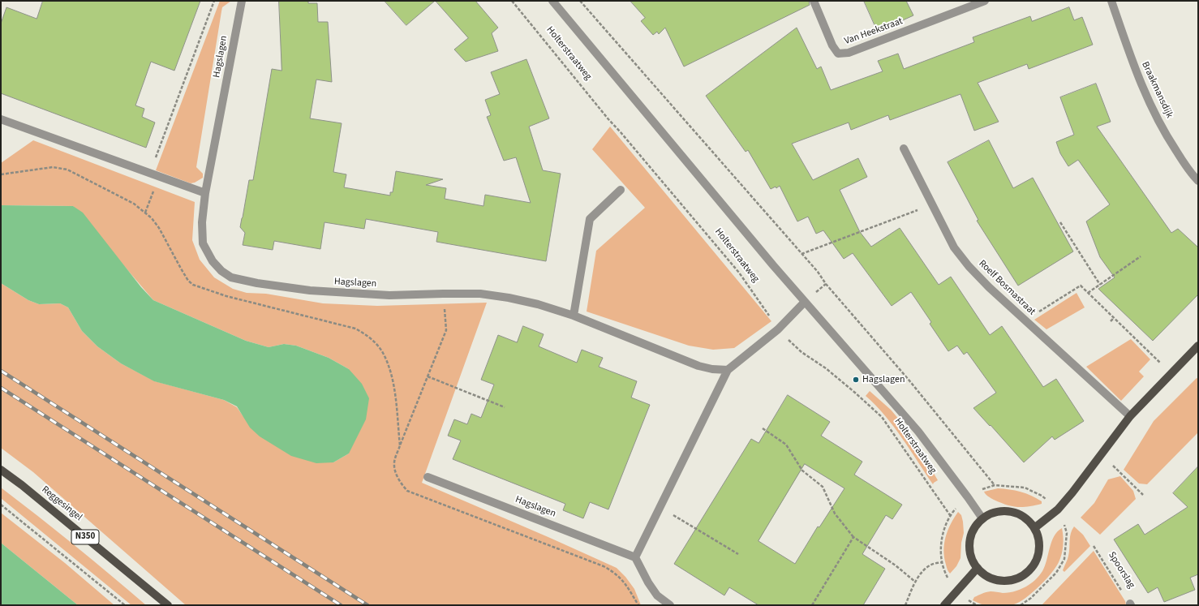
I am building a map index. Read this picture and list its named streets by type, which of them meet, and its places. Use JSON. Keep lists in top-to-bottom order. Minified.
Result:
{"streets":{"main road":["Reggesingel","N350"],"street":["Van Heekstraat","Holterstraatweg","Hagslagen","Braakmansdijk","Roelf Bosmastraat"],"path":["Spoorslag"]},"places":["Hagslagen"]}
